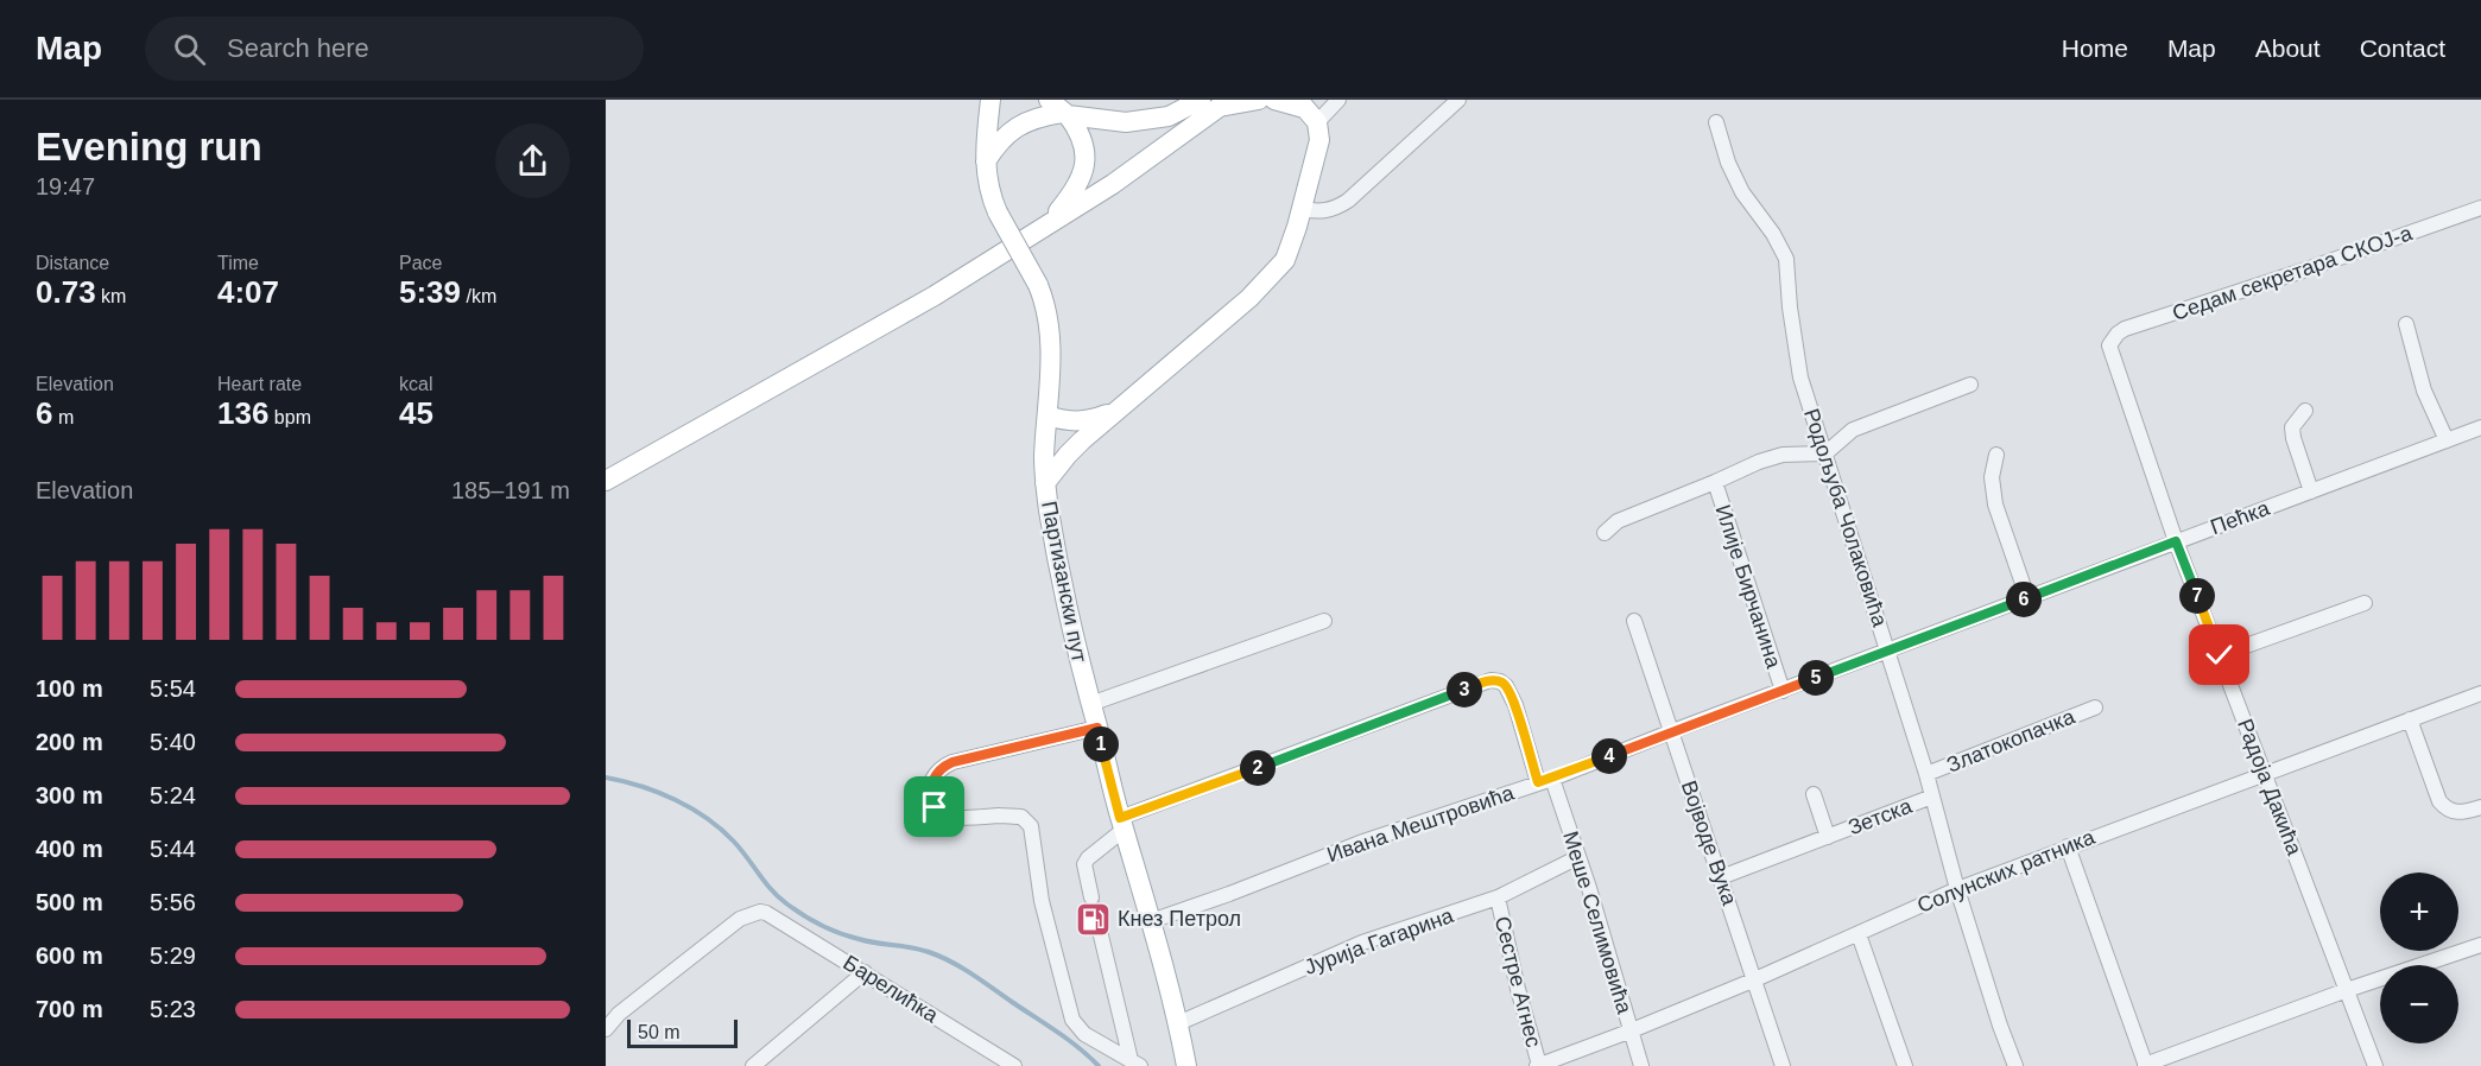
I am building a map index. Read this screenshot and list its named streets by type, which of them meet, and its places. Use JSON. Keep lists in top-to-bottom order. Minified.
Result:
{"streets":{"main road":["Партизански пут"],"street":["Седам секретара СКОЈ-а","Родољуба Чолаковића","Пећка","Илије Бирчанина","Златокопачка","Радоја Дакића","Зетска","Ивана Мештровића","Војводе Вука","Солунских ратника","Меше Селимовића","Јурија Гагарина","Сестре Агнес","Барелићка"]},"crossings":[["Седам секретара СКОЈ-а","Радоја Дакића"],["Родољуба Чолаковића","Пећка"],["Родољуба Чолаковића","Златокопачка"],["Родољуба Чолаковића","Зетска"],["Родољуба Чолаковића","Ивана Мештровића"],["Родољуба Чолаковића","Солунских ратника"],["Пећка","Радоја Дакића"],["Пећка","Ивана Мештровића"],["Партизански пут","Ивана Мештровића"],["Партизански пут","Меше Селимовића"],["Партизански пут","Јурија Гагарина"],["Илије Бирчанина","Ивана Мештровића"],["Радоја Дакића","Солунских ратника"],["Зетска","Војводе Вука"],["Ивана Мештровића","Војводе Вука"],["Ивана Мештровића","Меше Селимовића"],["Војводе Вука","Солунских ратника"],["Солунских ратника","Меше Селимовића"],["Солунских ратника","Сестре Агнес"],["Меше Селимовића","Јурија Гагарина"],["Јурија Гагарина","Сестре Агнес"]],"places":{"fuel station":["Кнез Петрол"]},"scale_bar":"50 m","page":{"header":"Map","search":"Search here","nav":["Home","Map","About","Contact"],"heading":["Evening run","19:47"],"stats":[["Distance","0.73 km"],["Time","4:07"],["Pace","5:39 /km"],["Elevation","6 m"],["Heart rate","136 bpm"],["kcal","45"]],"chart":["Elevation","185–191 m"],"pins":["7","6","5","3","1","4","2"],"list":[{"name":"100 m","note":"5:54"},{"name":"200 m","note":"5:40"},{"name":"300 m","note":"5:24"},{"name":"400 m","note":"5:44"},{"name":"500 m","note":"5:56"},{"name":"600 m","note":"5:29"},{"name":"700 m","note":"5:23"}],"map_buttons":["+","−"],"scale":"50 m"}}
